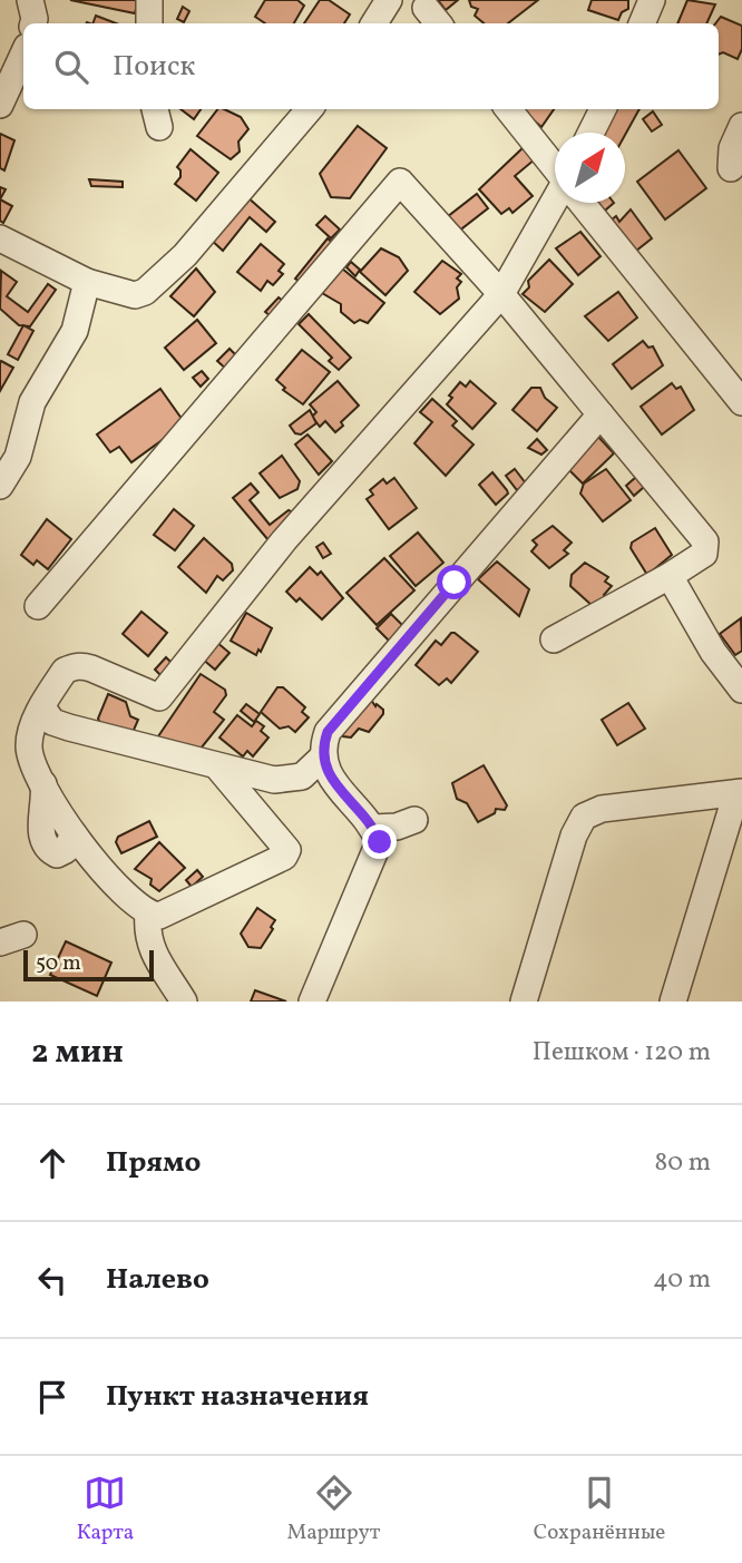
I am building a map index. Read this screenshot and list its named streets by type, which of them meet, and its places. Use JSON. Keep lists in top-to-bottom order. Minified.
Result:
{"scale_bar":"50 m","north":"top right","page":{"search":"Поиск","scale":"50 m","heading":["2 мин","Пешком · 120 m"],"list":[["Прямо","80 m"],["Налево","40 m"],"Пункт назначения"],"nav":["Карта","Маршрут","Сохранённые"]}}
